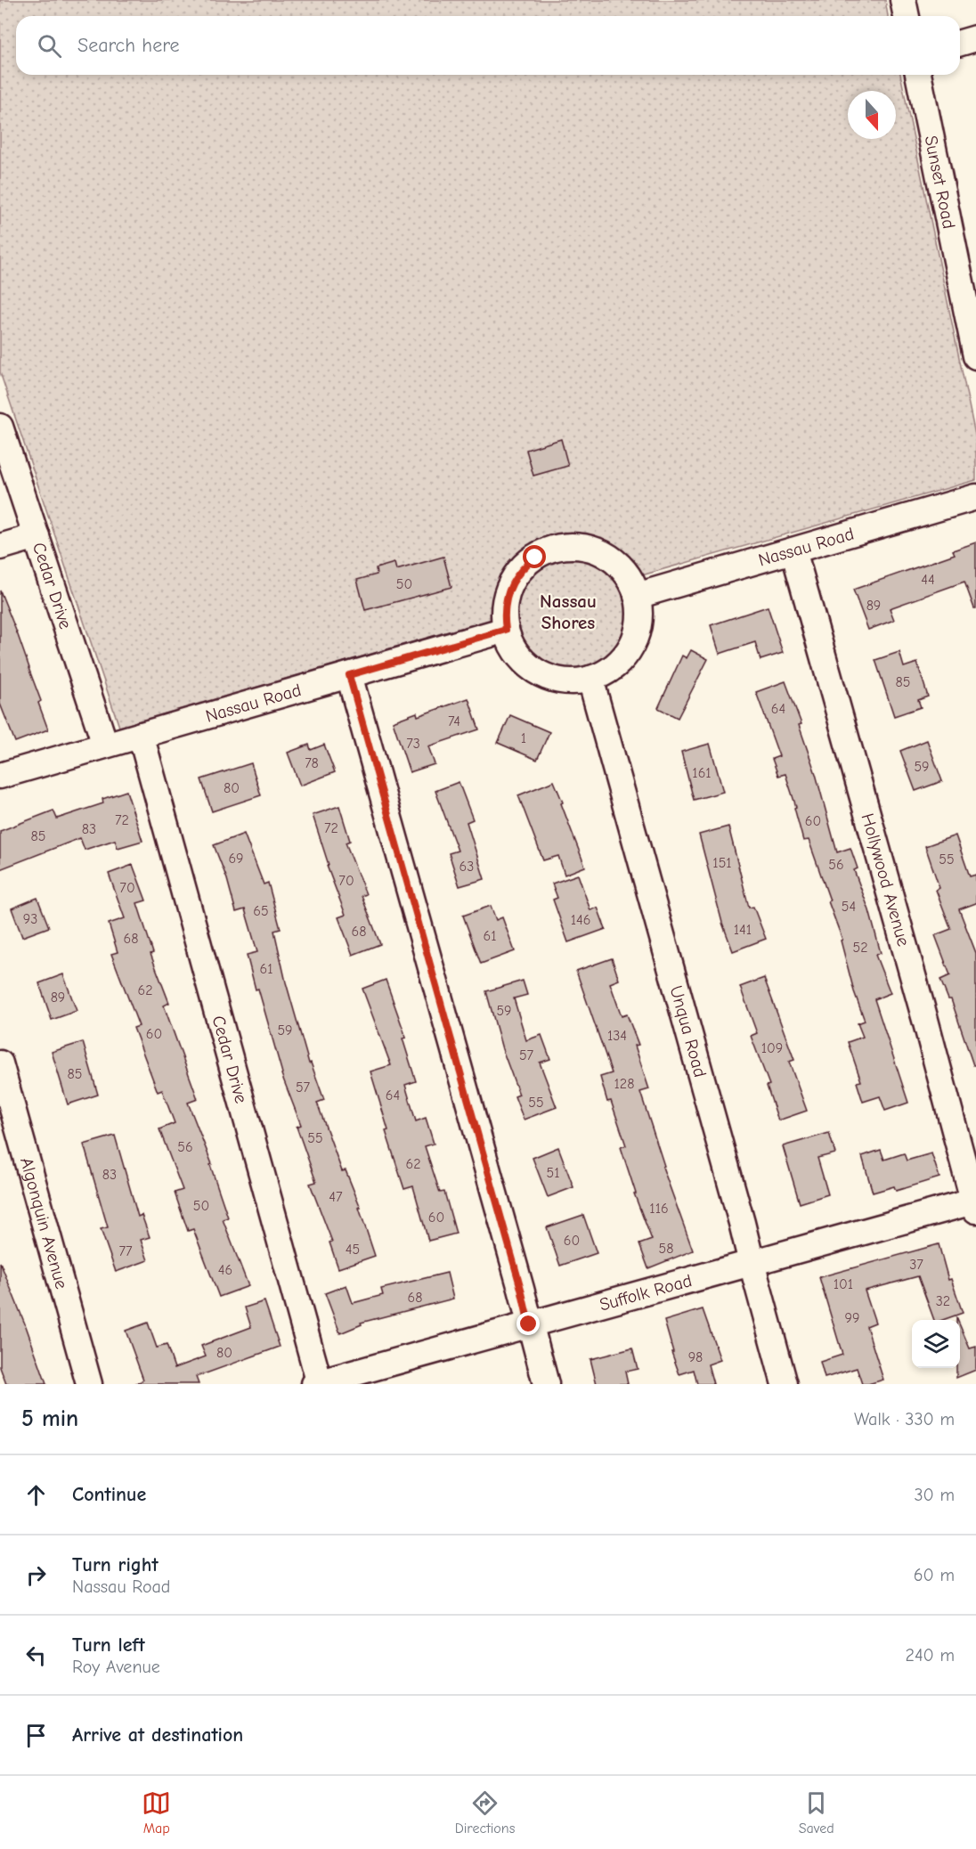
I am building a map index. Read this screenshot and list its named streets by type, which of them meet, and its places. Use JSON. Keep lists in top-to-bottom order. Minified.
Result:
{"streets":{"street":["Sunset Road","Nassau Road","Cedar Drive","Hollywood Avenue","Unqua Road","Algonquin Avenue","Suffolk Road"]},"crossings":[["Nassau Road","Cedar Drive"],["Nassau Road","Hollywood Avenue"],["Nassau Road","Unqua Road"],["Cedar Drive","Suffolk Road"],["Hollywood Avenue","Suffolk Road"],["Unqua Road","Suffolk Road"]],"districts":["Nassau Shores"],"house_numbers":["44","50","89","85","64","74","1","73","78","59","161","80","72","60","72","83","85","69","55","151","56","63","70","70","54","65","93","146","141","68","61","68","52","61","62","89","59","59","60","134","109","57","85","128","57","64","55","55","56","62","51","83","47","50","116","60","60","58","45","77","37","46","101","68","32","99","80","98"],"north":"bottom","page":{"search":"Search here","heading":["5 min","Walk · 330 m"],"list":[["Continue","30 m"],["Turn right","Nassau Road","60 m"],["Turn left","Roy Avenue","240 m"],"Arrive at destination"],"nav":["Map","Directions","Saved"]}}
